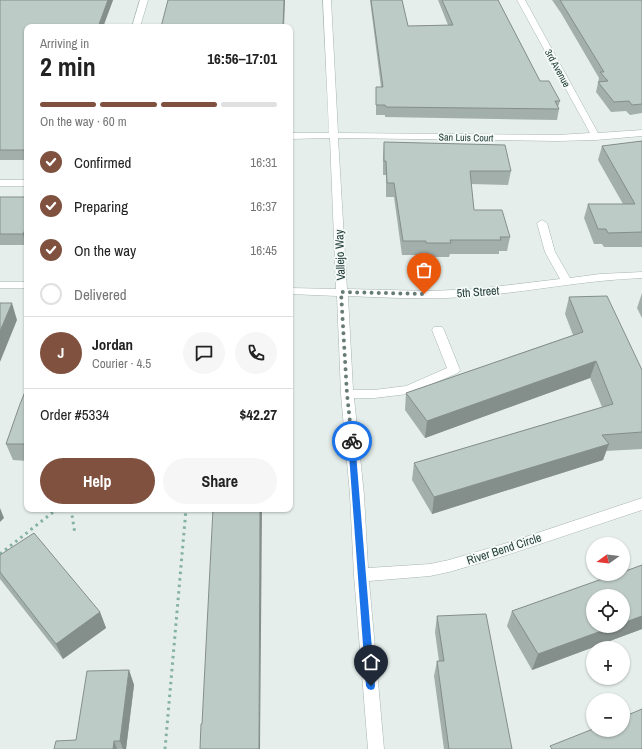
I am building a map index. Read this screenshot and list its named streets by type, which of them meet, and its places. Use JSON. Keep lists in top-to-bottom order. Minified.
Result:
{"streets":{"street":["3rd Avenue","San Luis Court","Vallejo Way","5th Street","River Bend Circle"]},"crossings":[["3rd Avenue","San Luis Court"],["San Luis Court","Vallejo Way"],["Vallejo Way","5th Street"],["Vallejo Way","River Bend Circle"]],"north":"left","page":{"heading":["2 min","Arriving in","16:56–17:01"],"panel":["Jordan","Courier · 4.5","Order #5334","$42.27"],"bar":"On the way · 60 m","list":[["Confirmed","16:31"],["Preparing","16:37"],["On the way","16:45"],"Delivered"],"round":"J","buttons":["Help","Share"],"map_buttons":["+","−"]}}
